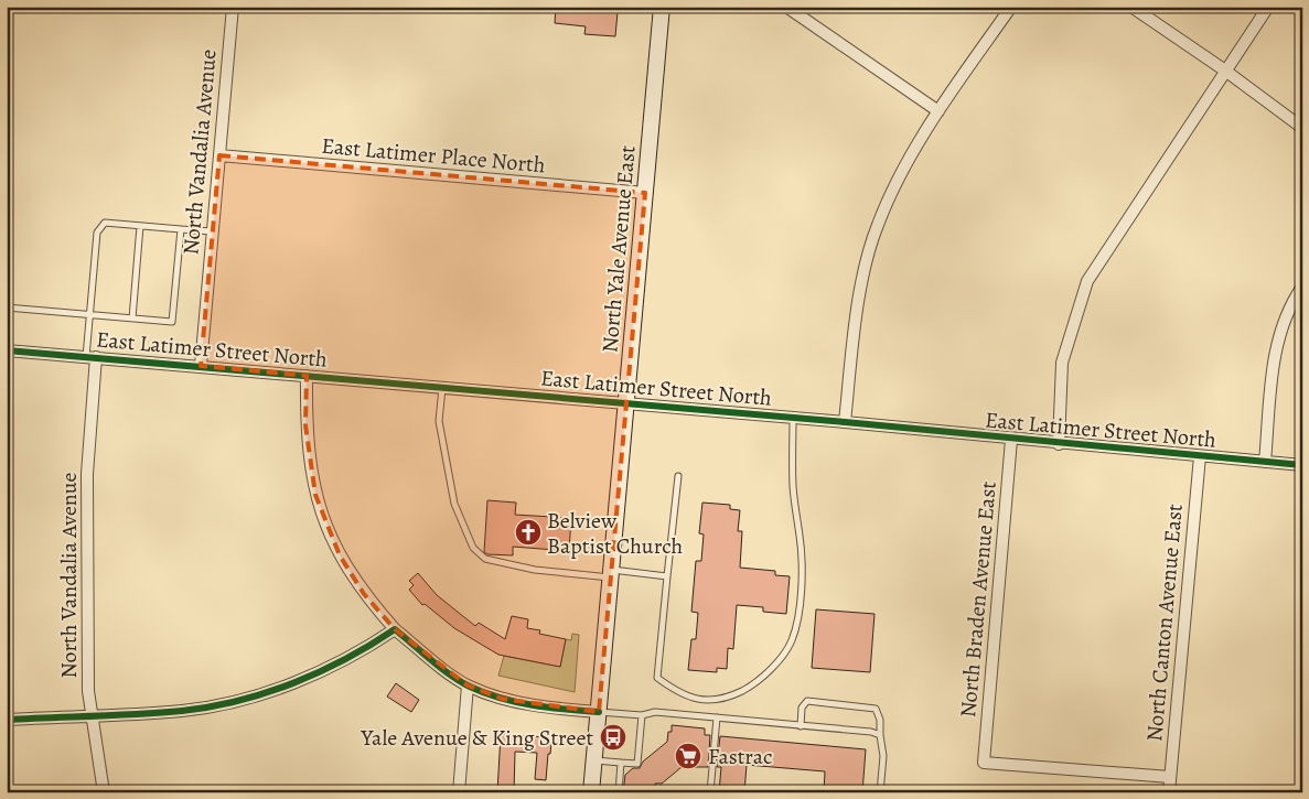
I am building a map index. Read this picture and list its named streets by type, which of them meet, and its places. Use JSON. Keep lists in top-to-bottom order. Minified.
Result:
{"streets":{"main road":["North Yale Avenue East"],"street":["North Vandalia Avenue","East Latimer Place North","East Latimer Street North","North Braden Avenue East","North Canton Avenue East"]},"crossings":[["North Vandalia Avenue","East Latimer Place North"],["North Vandalia Avenue","East Latimer Street North"],["East Latimer Place North","North Yale Avenue East"],["North Yale Avenue East","East Latimer Street North"],["East Latimer Street North","North Braden Avenue East"],["East Latimer Street North","North Canton Avenue East"],["North Braden Avenue East","North Canton Avenue East"]],"places":{"church":["Belview Baptist Church"],"bus stop":["Yale Avenue & King Street"],"supermarket":["Fastrac"]}}
